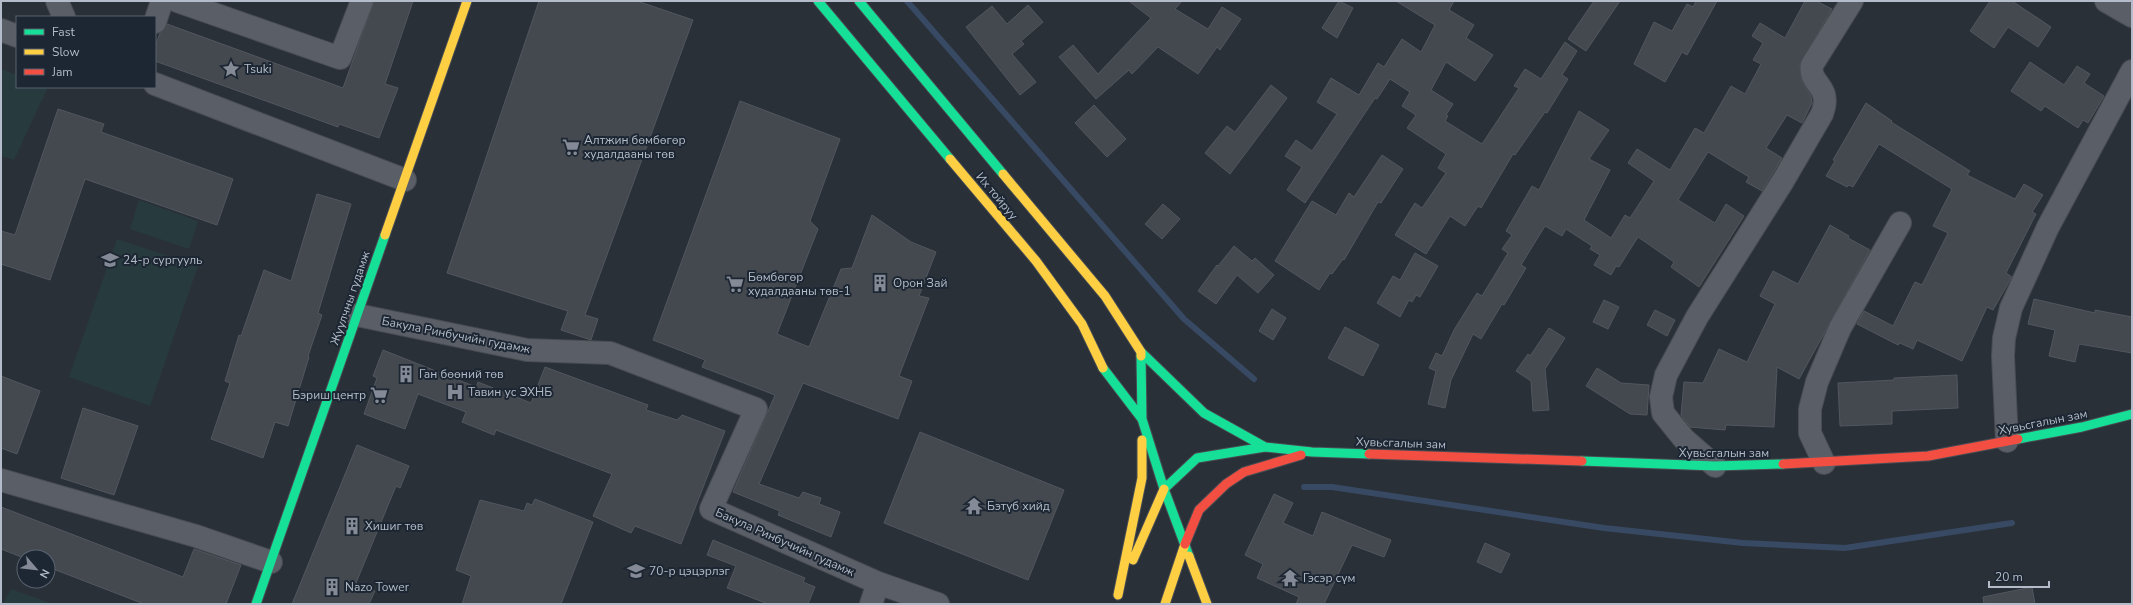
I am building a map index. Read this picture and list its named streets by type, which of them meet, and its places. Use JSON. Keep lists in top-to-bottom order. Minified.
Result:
{"streets":{"main road":["Их тойруу","Жуулчны гудамж","Хувьсгалын зам"],"street":["Бакула Ринбучийн гудамж"]},"crossings":[["Жуулчны гудамж","Бакула Ринбучийн гудамж"]],"places":{"place":["Tsuki"],"supermarket":["Алтжин бөмбөгөр худалдааны төв","Бөмбөгөр худалдааны төв-1","Бэриш центр"],"school or university":["24-р сургууль","70-р цэцэрлэг"],"building":["Орон Зай","Ган бөөний төв","Хишиг төв","Nazo Tower"],"hospital":["Тавин ус ЭХНБ"],"temple":["Бэтүб хийд","Гэсэр сүм"]},"legend":["Fast","Slow","Jam"],"scale_bar":"20 m","north":"bottom right"}
